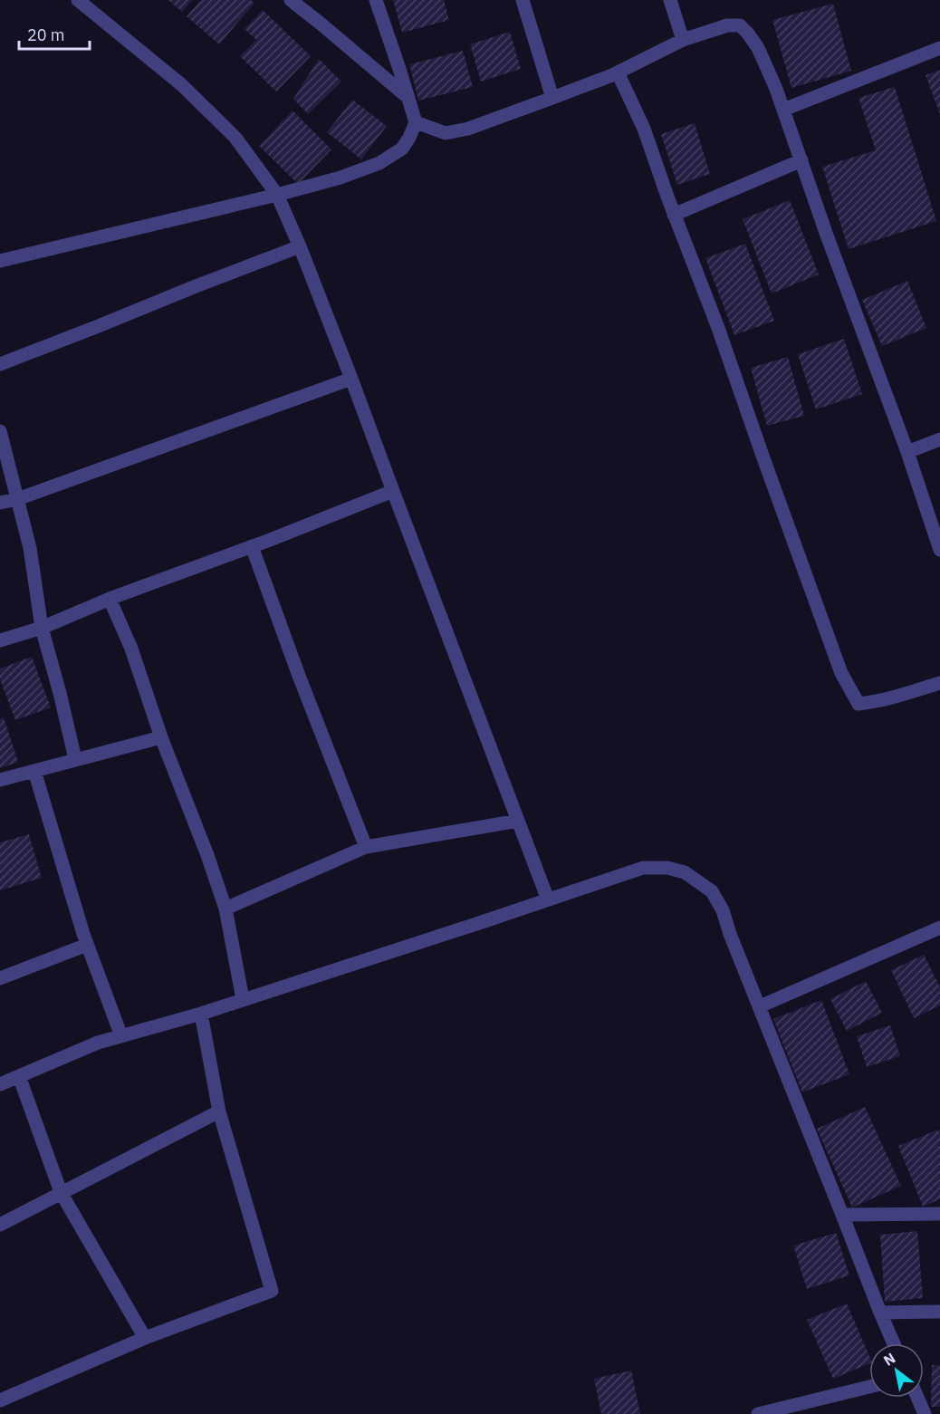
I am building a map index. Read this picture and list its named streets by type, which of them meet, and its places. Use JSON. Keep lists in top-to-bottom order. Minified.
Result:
{"scale_bar":"20 m","north":"top left"}
